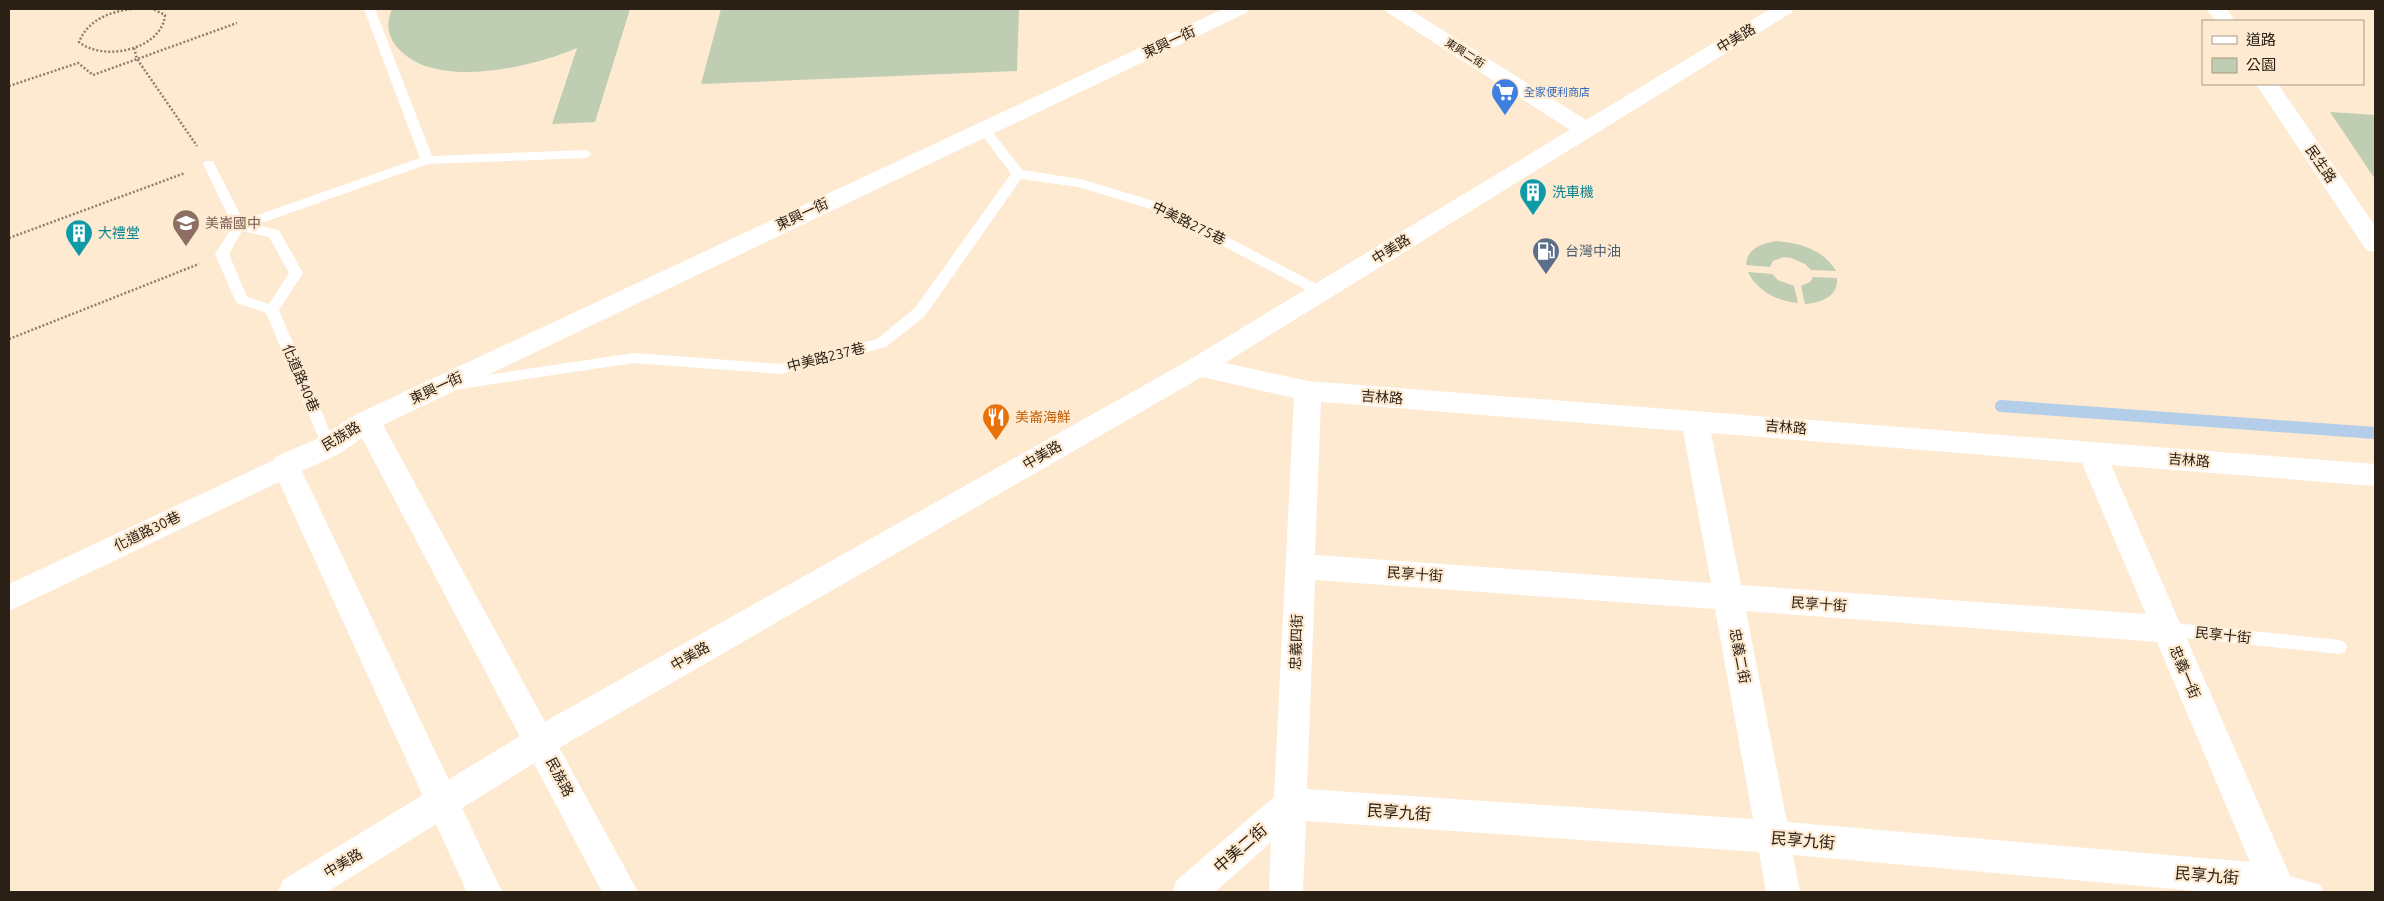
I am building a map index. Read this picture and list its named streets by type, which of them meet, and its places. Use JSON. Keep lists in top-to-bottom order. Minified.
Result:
{"streets":{"street":["中美路","東興一街","東興二街","民生路","吉林路","民族路","化道路30巷","民享十街","忠義四街","忠義二街","忠義一街","民享九街","中美二街"],"lane":["中美路275巷","中美路237巷","化道路40巷"]},"crossings":[["中美路","東興二街"],["中美路","中美路275巷"],["中美路","吉林路"],["中美路","民族路"],["東興一街","中美路237巷"],["東興一街","民族路"],["中美路275巷","中美路237巷"],["化道路40巷","民族路"],["吉林路","忠義四街"],["吉林路","忠義二街"],["吉林路","忠義一街"],["民族路","化道路30巷"],["民享十街","忠義四街"],["民享十街","忠義二街"],["民享十街","忠義一街"],["忠義四街","民享九街"],["忠義四街","中美二街"],["忠義二街","民享九街"],["忠義一街","民享九街"],["民享九街","中美二街"]],"places":{"supermarket":["全家便利商店"],"building":["洗車機","大禮堂"],"school or university":["美崙國中"],"fuel station":["台灣中油"],"restaurant":["美崙海鮮"]},"legend":["道路","公園"]}
